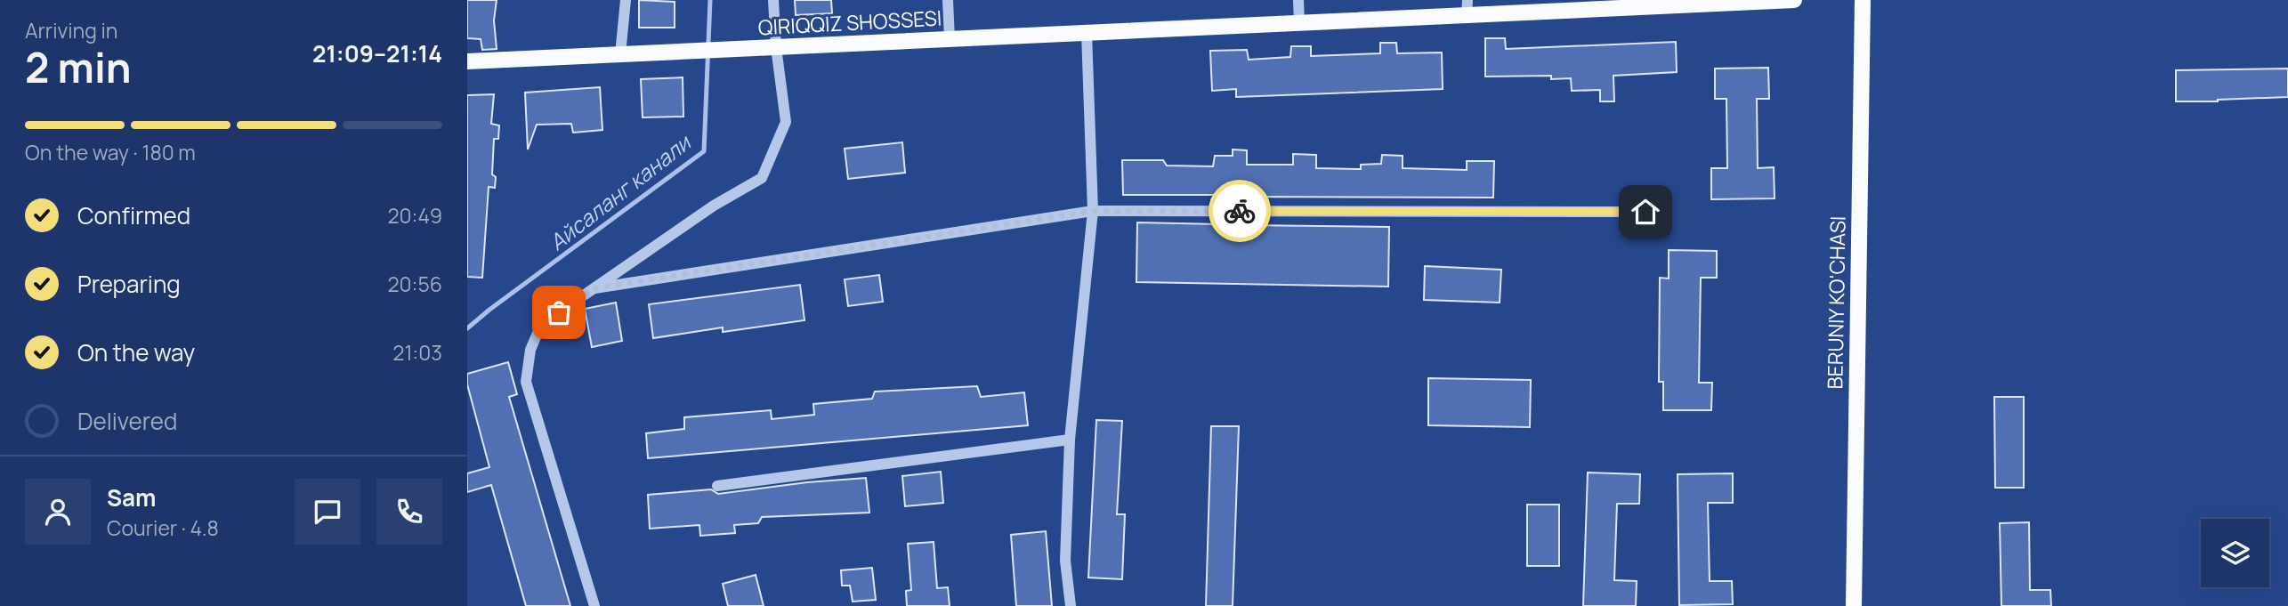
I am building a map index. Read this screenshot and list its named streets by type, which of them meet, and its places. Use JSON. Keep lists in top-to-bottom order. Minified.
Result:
{"streets":{"main road":["QIRIQQIZ SHOSSESI","BERUNIY KO'CHASI"]},"water":["Айсаланг канали"],"page":{"heading":["2 min","Arriving in","21:09–21:14"],"panel":["Sam","Courier · 4.8"],"bar":"On the way · 180 m","list":[["Confirmed","20:49"],["Preparing","20:56"],["On the way","21:03"],"Delivered"]}}
